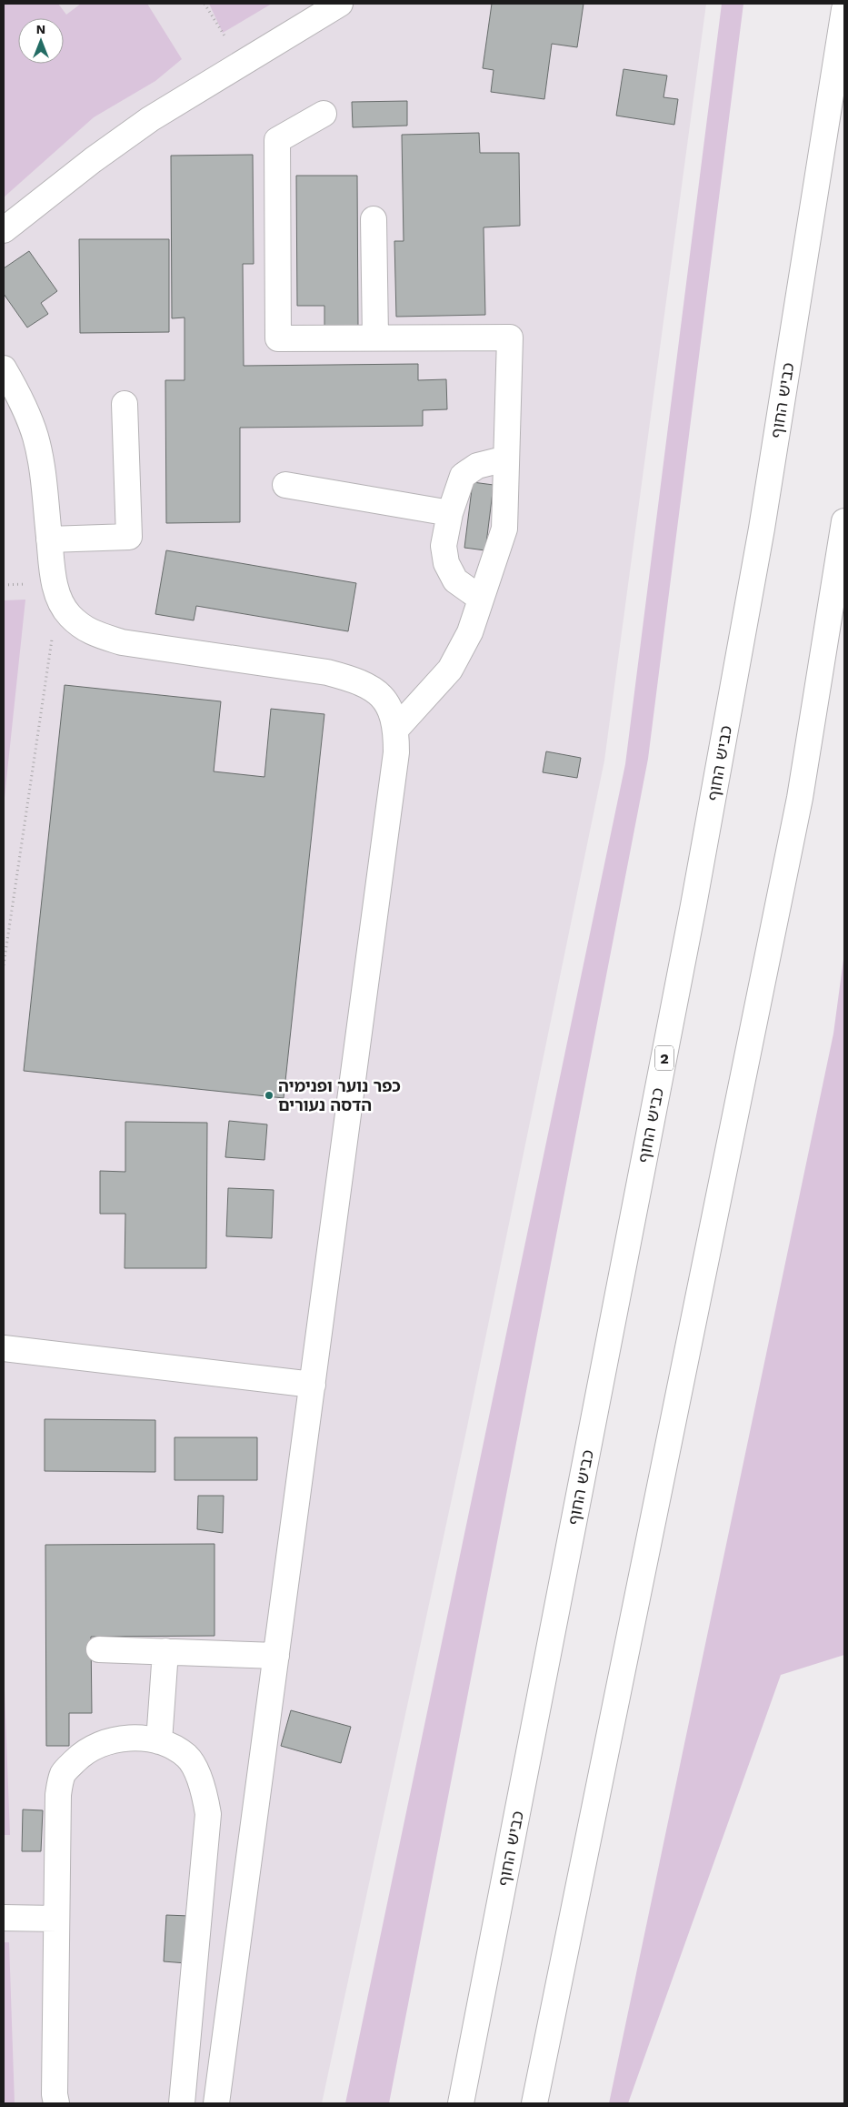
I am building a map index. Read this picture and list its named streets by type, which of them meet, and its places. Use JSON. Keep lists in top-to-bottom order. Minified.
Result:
{"streets":{"main road":["כביש החוף","2"]},"places":["כפר נוער ופנימיה הדסה נעורים"],"north":"top"}
